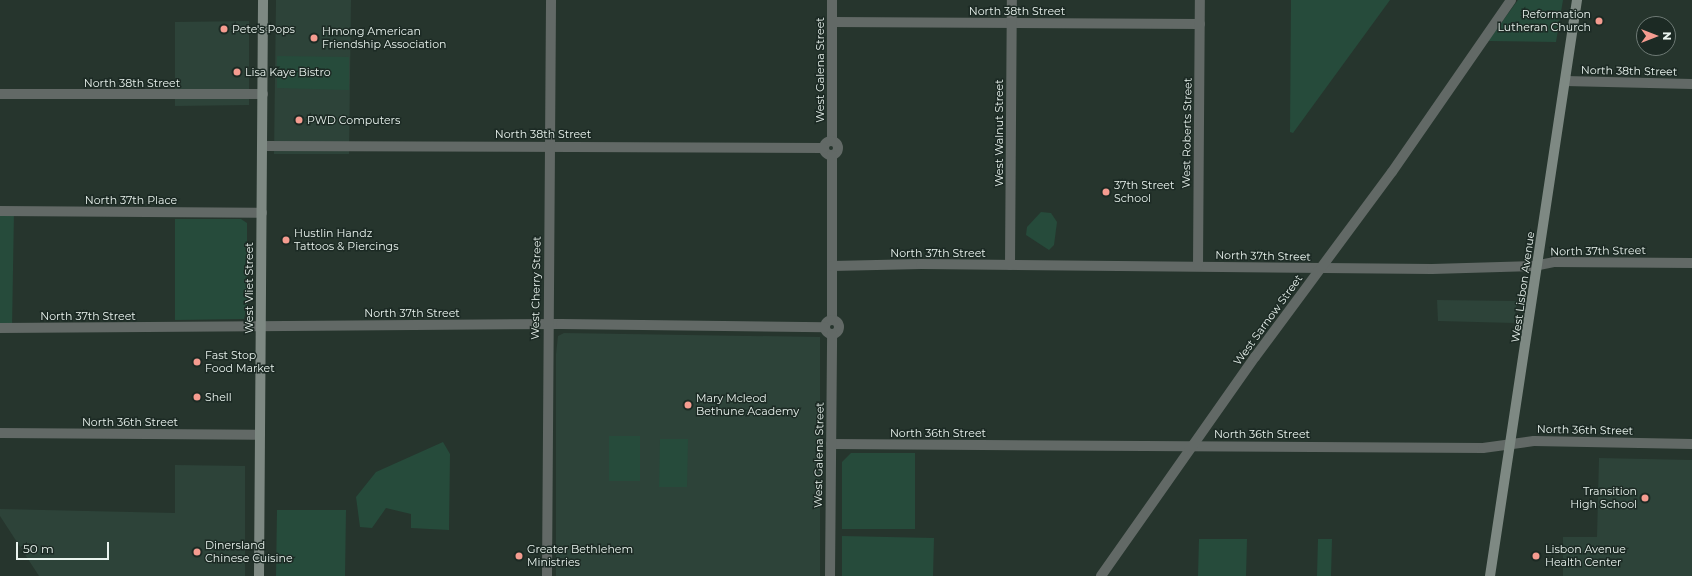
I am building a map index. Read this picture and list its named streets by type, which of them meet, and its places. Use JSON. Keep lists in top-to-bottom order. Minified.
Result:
{"streets":{"main road":["West Lisbon Avenue","West Vliet Street"],"street":["North 38th Street","West Galena Street","West Walnut Street","West Roberts Street","North 37th Place","North 37th Street","West Cherry Street","West Sarnow Street","North 36th Street"]},"crossings":[["North 38th Street","West Galena Street"],["North 38th Street","West Walnut Street"],["North 38th Street","West Roberts Street"],["North 38th Street","West Lisbon Avenue"],["North 38th Street","West Vliet Street"],["North 38th Street","West Cherry Street"],["West Galena Street","North 37th Street"],["West Galena Street","North 36th Street"],["West Walnut Street","North 37th Street"],["West Roberts Street","North 37th Street"],["North 37th Place","West Vliet Street"],["North 37th Street","West Lisbon Avenue"],["North 37th Street","West Vliet Street"],["North 37th Street","West Cherry Street"],["North 37th Street","West Sarnow Street"],["West Lisbon Avenue","North 36th Street"],["West Vliet Street","North 36th Street"],["West Sarnow Street","North 36th Street"]],"places":["Reformation Lutheran Church","Pete's Pops","Hmong American Friendship Association","Lisa Kaye Bistro","PWD Computers","37th Street School","Hustlin Handz Tattoos & Piercings","Fast Stop Food Market","Shell","Mary Mcleod Bethune Academy","Transition High School","Dinersland Chinese Cuisine","Greater Bethlehem Ministries","Lisbon Avenue Health Center"],"scale_bar":"50 m","north":"right"}
